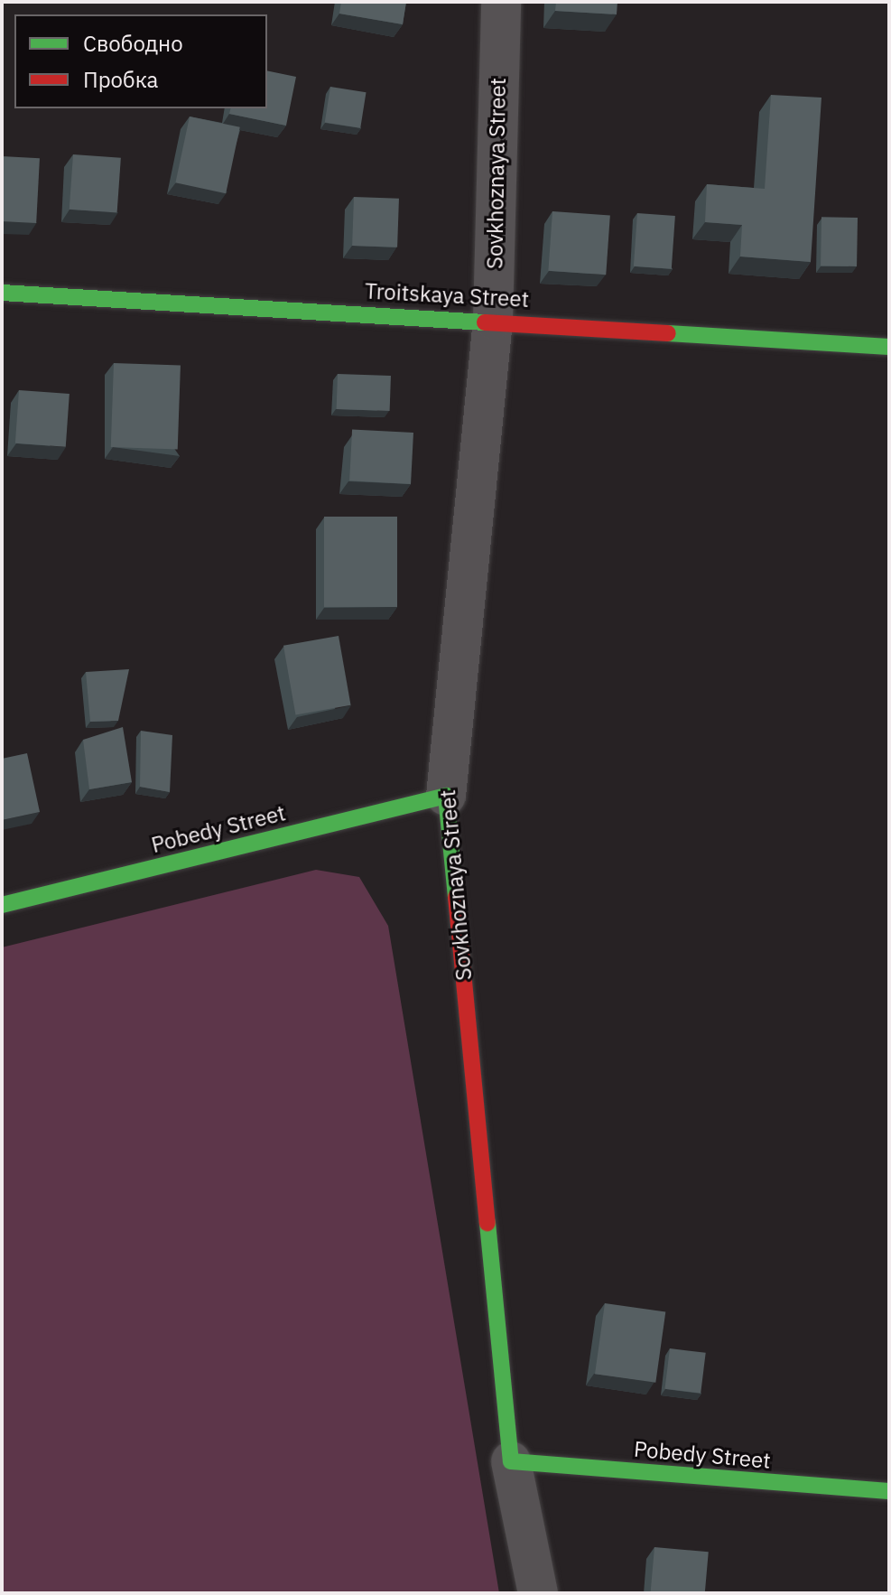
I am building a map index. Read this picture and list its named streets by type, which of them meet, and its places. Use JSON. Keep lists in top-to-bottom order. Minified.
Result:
{"streets":{"street":["Sovkhoznaya Street","Troitskaya Street","Pobedy Street"]},"crossings":[["Sovkhoznaya Street","Troitskaya Street"],["Sovkhoznaya Street","Pobedy Street"]],"legend":["Свободно","Пробка"]}
